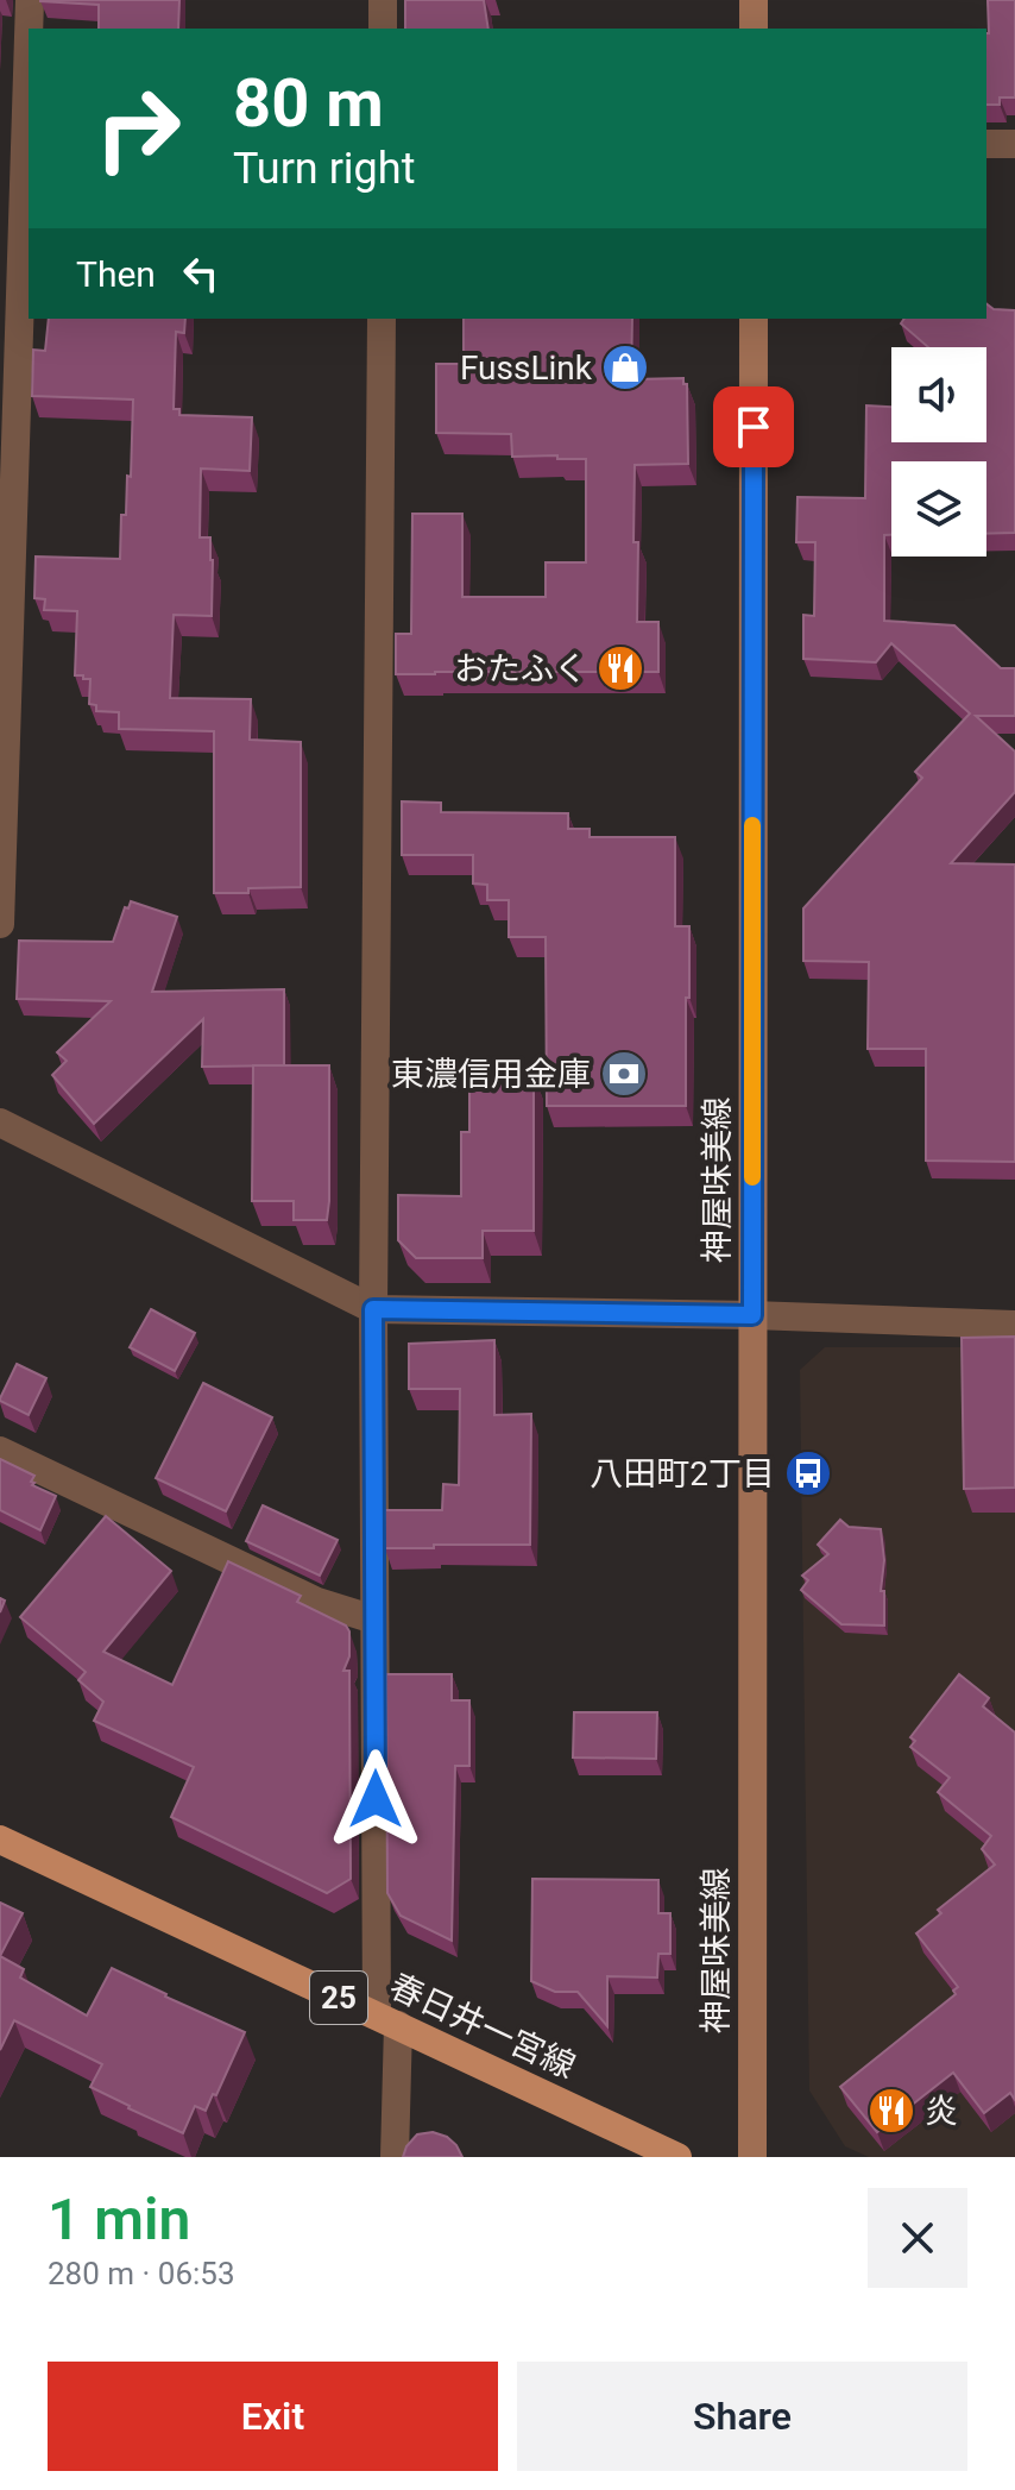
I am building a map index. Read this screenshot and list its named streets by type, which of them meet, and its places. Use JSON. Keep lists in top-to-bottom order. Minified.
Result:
{"streets":{"main road":["神屋味美線","25","春日井一宮線"]},"places":{"shop":["FussLink"],"restaurant":["おたふく","炎"],"bank":["東濃信用金庫"],"bus stop":["八田町2丁目"]},"page":{"turn":["80 m","Turn right"],"then":"Then","heading":["1 min","280 m · 06:53"],"buttons":["Exit","Share"]}}
